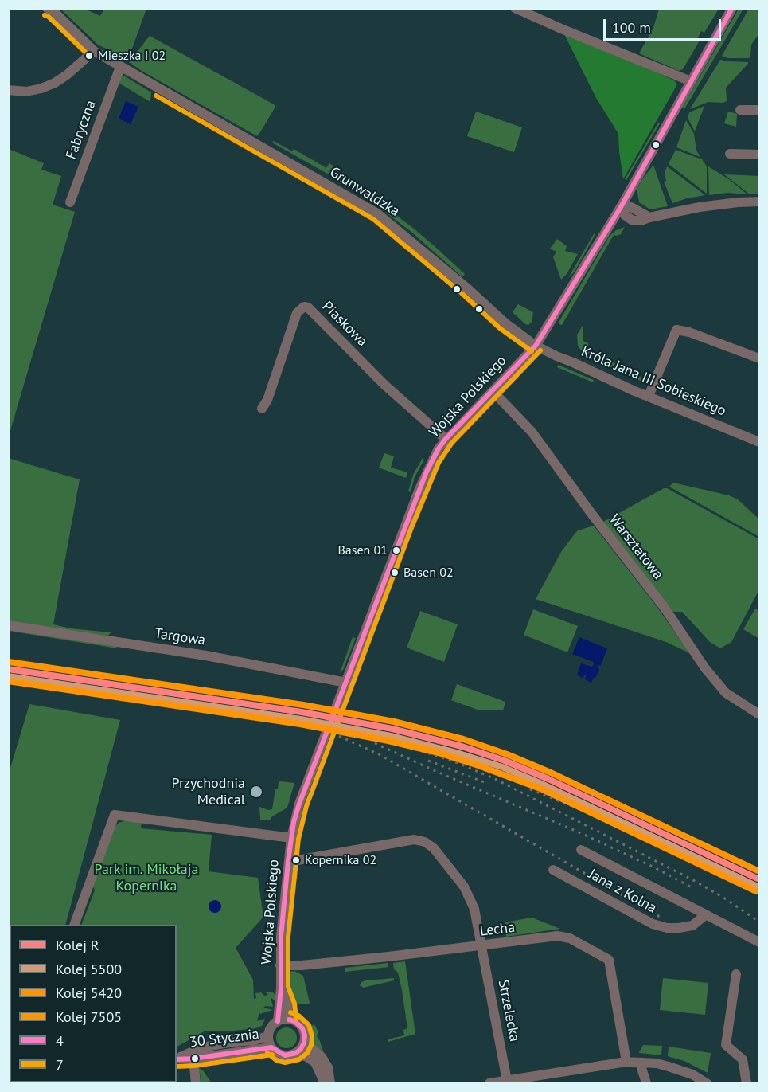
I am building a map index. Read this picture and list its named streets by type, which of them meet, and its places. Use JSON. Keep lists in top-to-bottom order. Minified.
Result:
{"streets":{"street":["Fabryczna","Grunwaldzka","Piaskowa","Króla Jana III Sobieskiego","Wojska Polskiego","Warsztatowa","Targowa","Jana z Kolna","Lecha","Strzelecka","30 Stycznia"]},"crossings":[["Fabryczna","Grunwaldzka"],["Grunwaldzka","Króla Jana III Sobieskiego"],["Grunwaldzka","Wojska Polskiego"],["Piaskowa","Wojska Polskiego"],["Króla Jana III Sobieskiego","Wojska Polskiego"],["Wojska Polskiego","Warsztatowa"],["Wojska Polskiego","Targowa"],["Wojska Polskiego","Lecha"],["Wojska Polskiego","30 Stycznia"],["Lecha","Strzelecka"]],"parks":["Park im. Mikołaja Kopernika"],"places":["Mieszka I 02","Basen 01","Basen 02","Przychodnia Medical","Kopernika 02"],"lines":["transit line 4","transit line 7","rail line 5420","rail line R","rail line 5500","rail line 7505"],"legend":["Kolej R","Kolej 5500","Kolej 5420","Kolej 7505","4","7"],"scale_bar":"100 m"}
